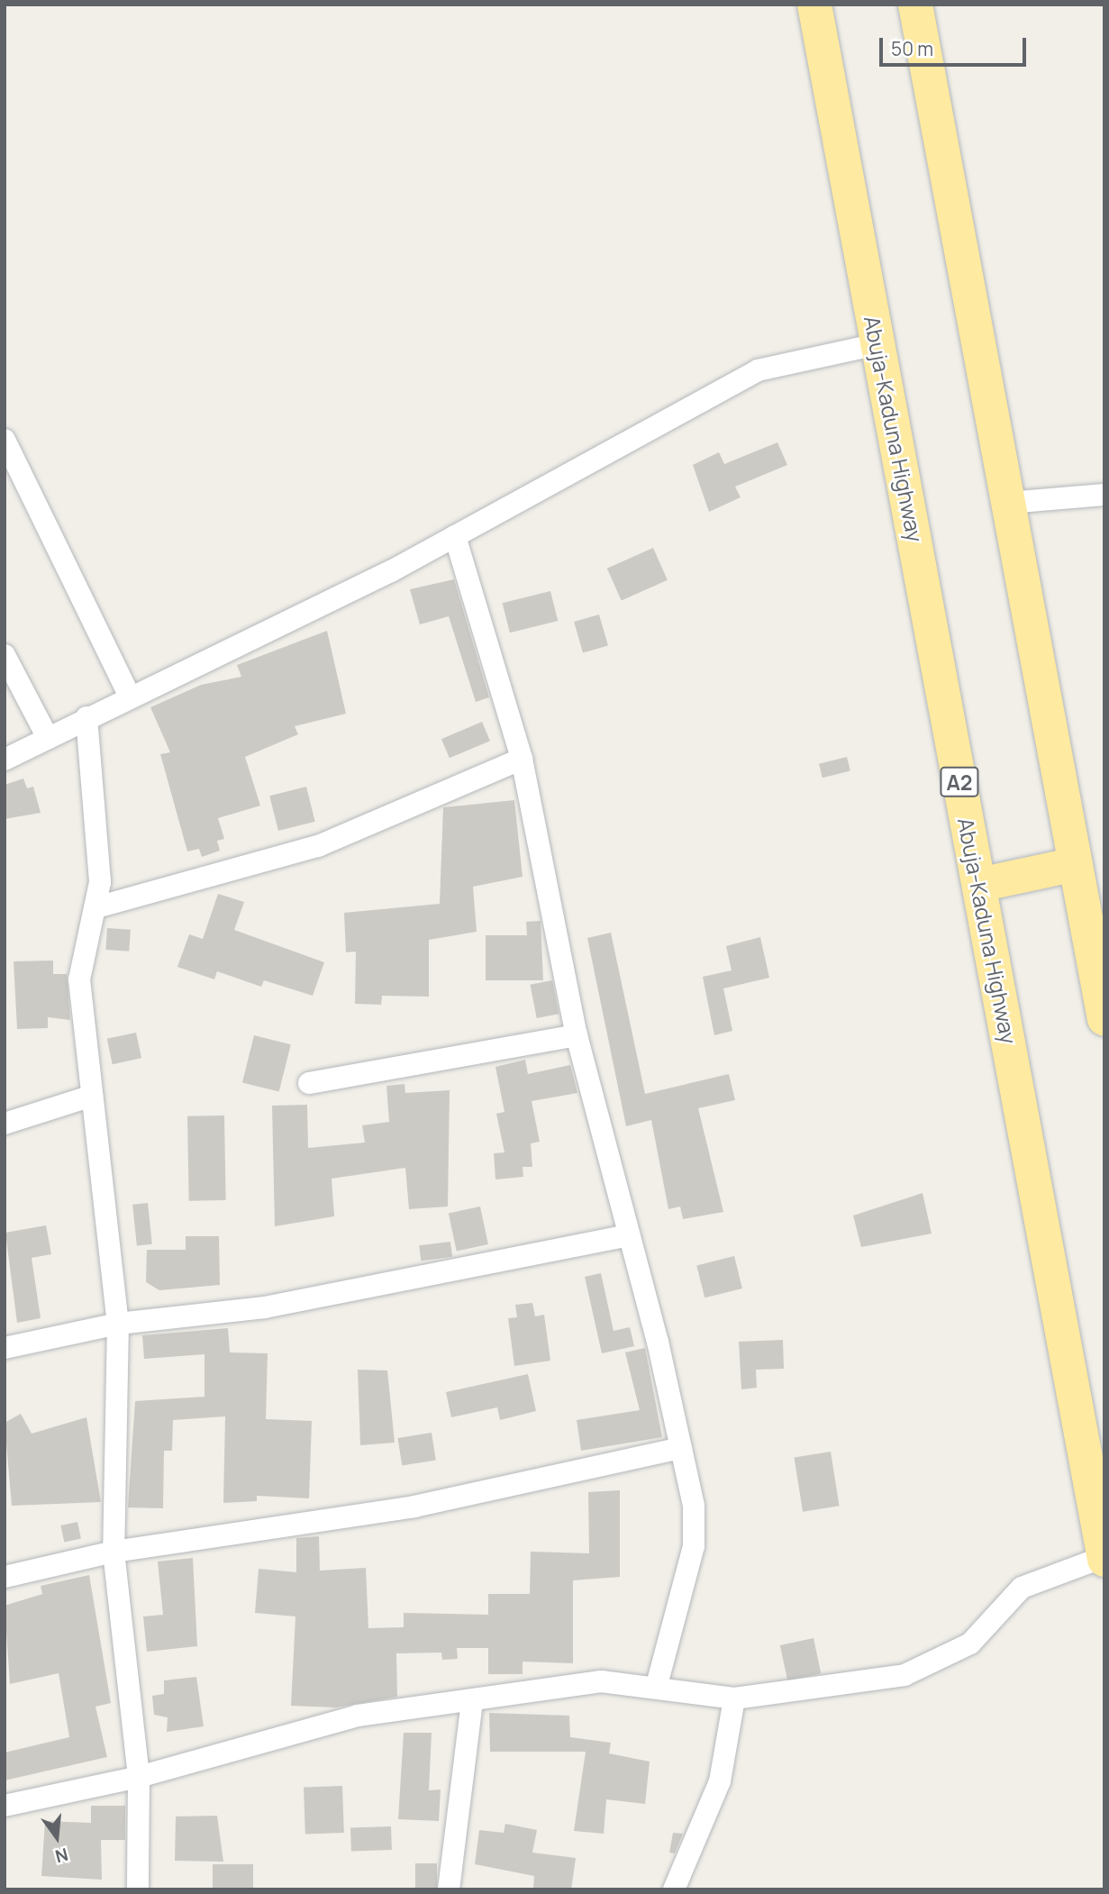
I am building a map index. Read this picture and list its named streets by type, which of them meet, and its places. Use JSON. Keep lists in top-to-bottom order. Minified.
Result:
{"streets":{"highway":["Abuja-Kaduna Highway","A2"]},"scale_bar":"50 m","north":"bottom"}
